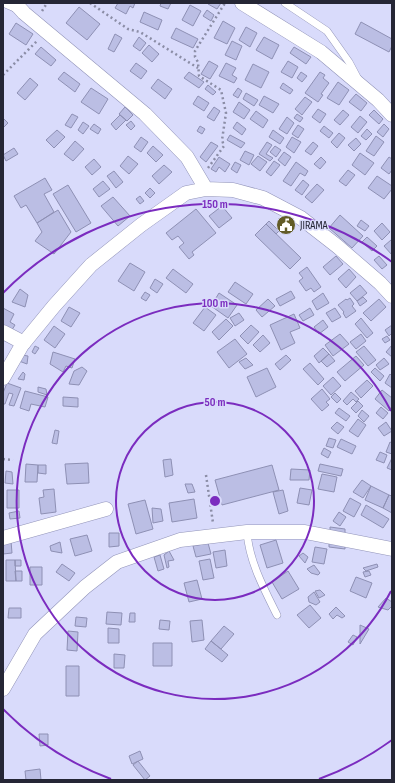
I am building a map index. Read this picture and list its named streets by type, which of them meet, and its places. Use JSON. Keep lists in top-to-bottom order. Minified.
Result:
{"places":{"public building":["JIRAMA"]},"rings":["150 m","100 m","50 m"]}
